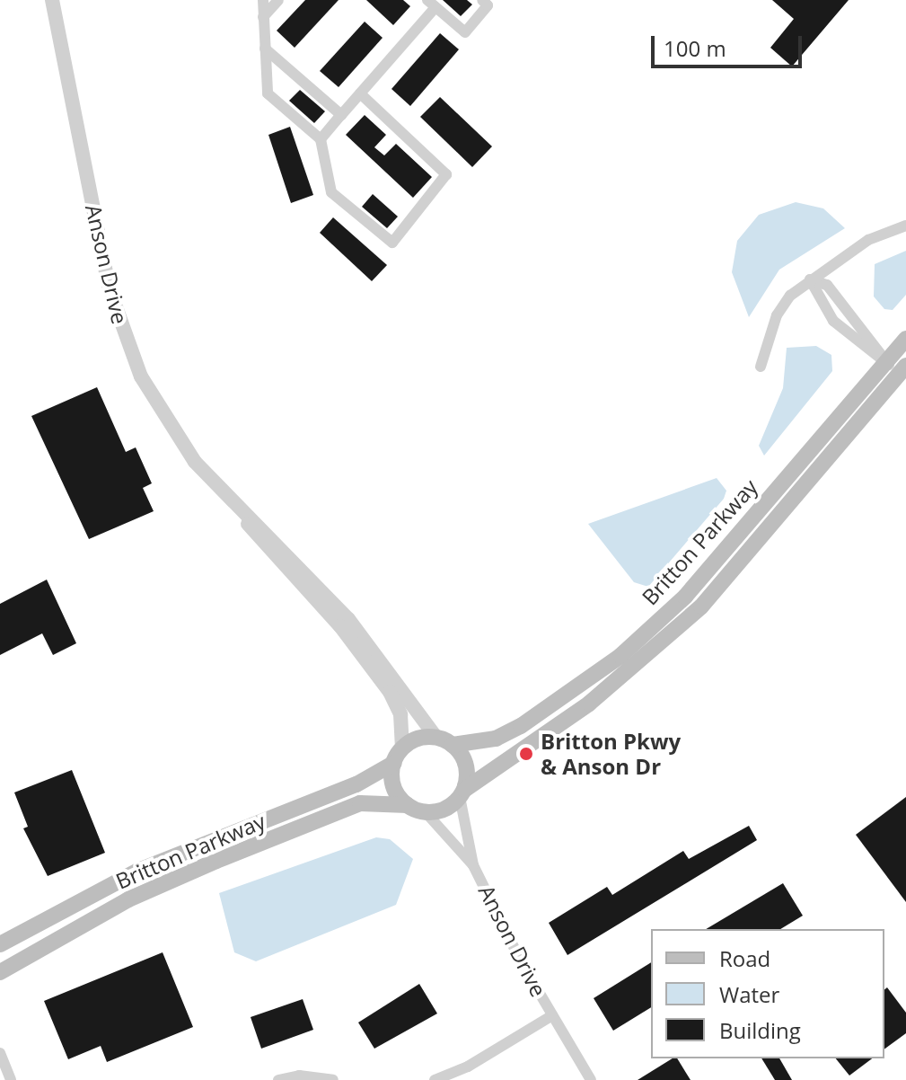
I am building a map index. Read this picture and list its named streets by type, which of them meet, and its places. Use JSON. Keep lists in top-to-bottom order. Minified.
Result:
{"streets":{"main road":["Britton Parkway"],"street":["Anson Drive"]},"crossings":[["Anson Drive","Britton Parkway"]],"places":["Britton Pkwy & Anson Dr"],"legend":["Road","Water","Building"],"scale_bar":"100 m"}
